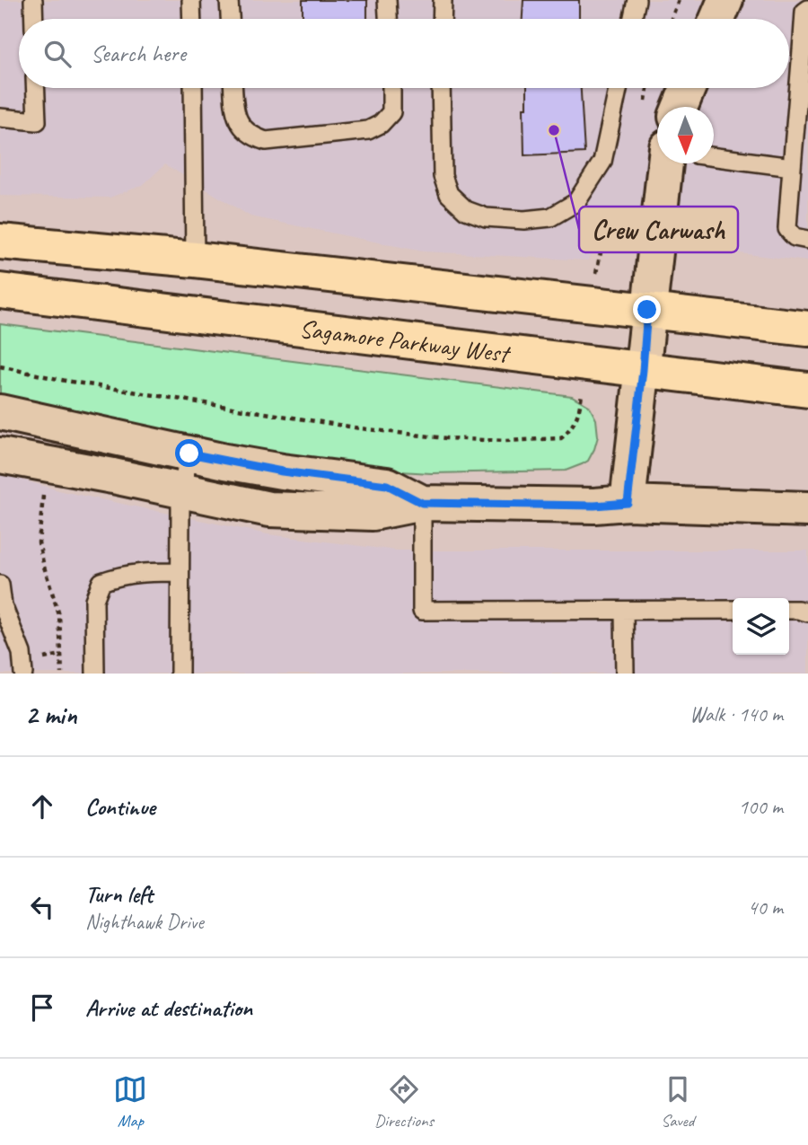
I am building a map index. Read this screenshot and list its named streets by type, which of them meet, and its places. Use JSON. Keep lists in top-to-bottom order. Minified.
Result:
{"streets":{"highway":["Sagamore Parkway West"]},"places":["Crew Carwash"],"north":"bottom","page":{"search":"Search here","heading":["2 min","Walk · 140 m"],"list":[["Continue","100 m"],["Turn left","Nighthawk Drive","40 m"],"Arrive at destination"],"nav":["Map","Directions","Saved"]}}
